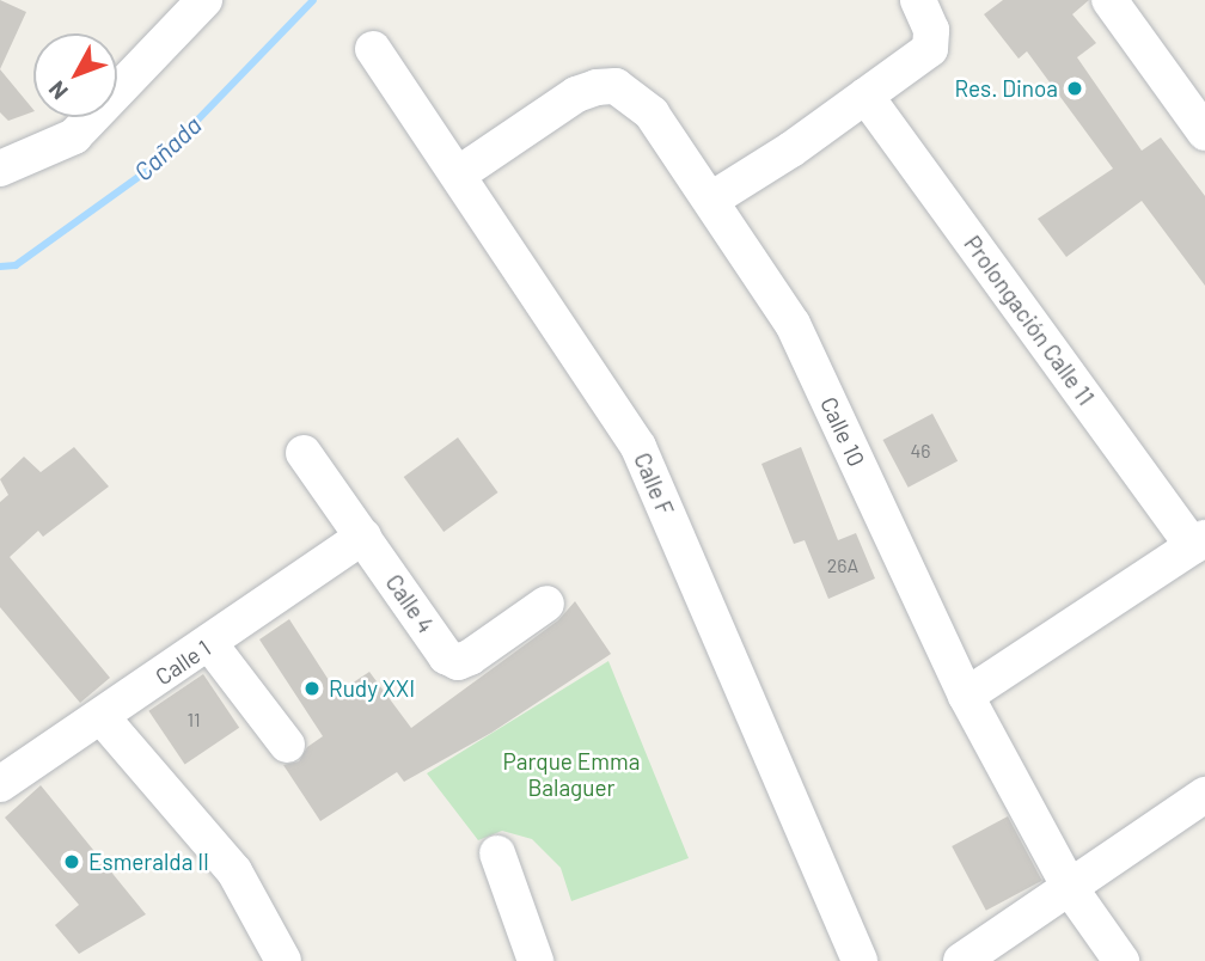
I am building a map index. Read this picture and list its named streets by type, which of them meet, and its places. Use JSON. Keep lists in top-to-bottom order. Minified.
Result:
{"streets":{"street":["Prolongación Calle 11","Calle 10","Calle F","Calle 4","Calle 1"]},"crossings":[["Calle 10","Calle F"],["Calle 4","Calle 1"]],"water":["Cañada"],"parks":["Parque Emma Balaguer"],"places":["Res. Dinoa","Rudy XXI","Esmeralda II"],"house_numbers":["46","26A","11"],"north":"bottom left"}
